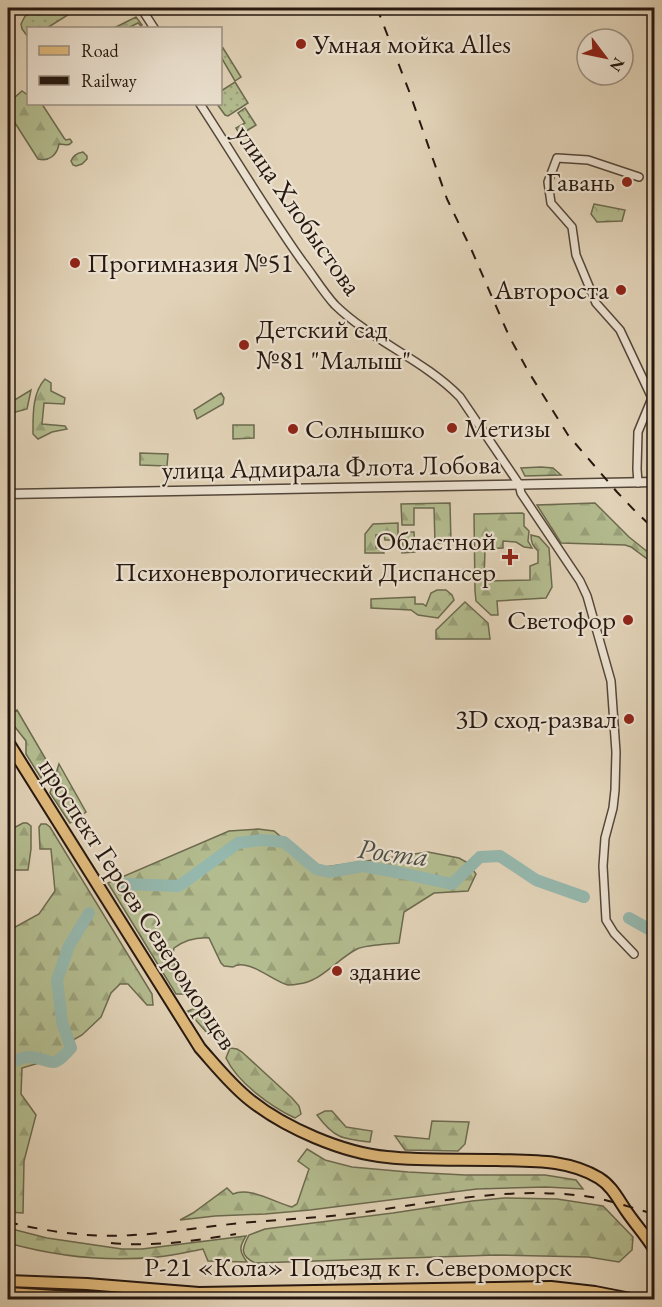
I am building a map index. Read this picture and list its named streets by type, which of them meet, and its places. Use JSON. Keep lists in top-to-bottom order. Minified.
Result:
{"streets":{"main road":["проспект Героев Североморцев","Р-21 «Кола» Подъезд к г. Североморск"],"street":["улица Хлобыстова","улица Адмирала Флота Лобова"]},"crossings":[["улица Хлобыстова","улица Адмирала Флота Лобова"]],"water":["Роста"],"places":{"other":["Умная мойка Alles","Гавань","Прогимназия №51","Автороста","Детский сад №81 \"Малыш\"","Метизы","Солнышко","Светофор","3D сход-развал","здание"],"health":["Областной Психоневрологический Диспансер"]},"legend":["Road","Railway"],"north":"bottom right"}
